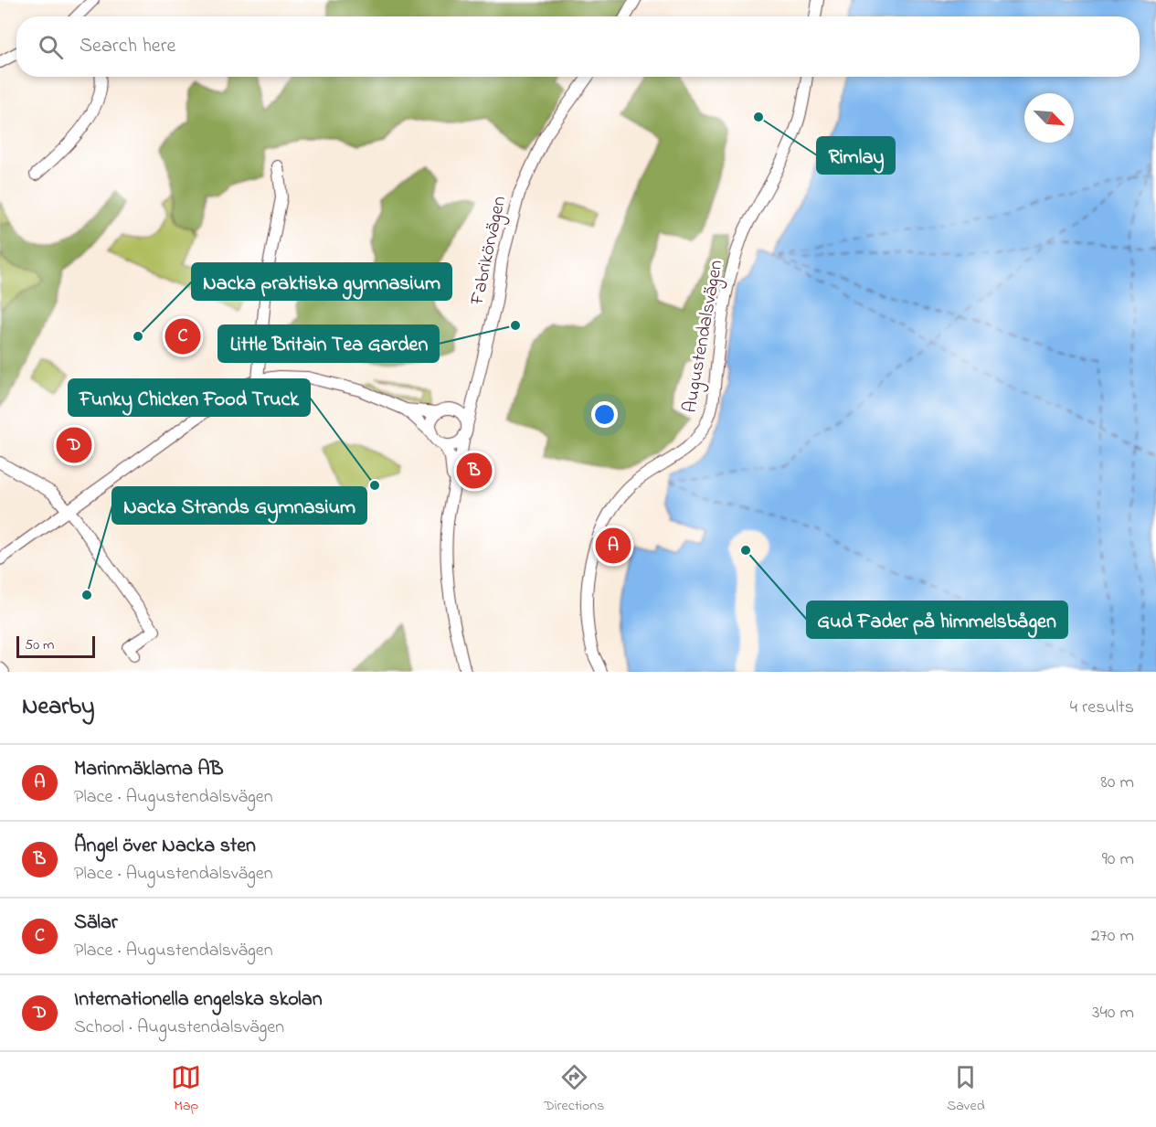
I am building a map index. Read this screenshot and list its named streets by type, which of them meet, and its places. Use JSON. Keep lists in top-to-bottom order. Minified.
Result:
{"streets":{"street":["Fabrikörvägen","Augustendalsvägen"]},"places":["Rimlay","Little Britain Tea Garden","Nacka praktiska gymnasium","Funky Chicken Food Truck","Gud Fader på himmelsbågen","Nacka Strands Gymnasium"],"scale_bar":"50 m","north":"bottom right","page":{"search":"Search here","pins":["C","D","B","A"],"scale":"50 m","heading":["Nearby","4 results"],"list":[{"mark":"A","name":"Marinmäklarna AB","note":"Place · Augustendalsvägen","value":"80 m"},{"mark":"B","name":"Ängel över Nacka sten","note":"Place · Augustendalsvägen","value":"90 m"},{"mark":"C","name":"Sälar","note":"Place · Augustendalsvägen","value":"270 m"},{"mark":"D","name":"Internationella engelska skolan","note":"School · Augustendalsvägen","value":"340 m"}],"nav":["Map","Directions","Saved"]}}
